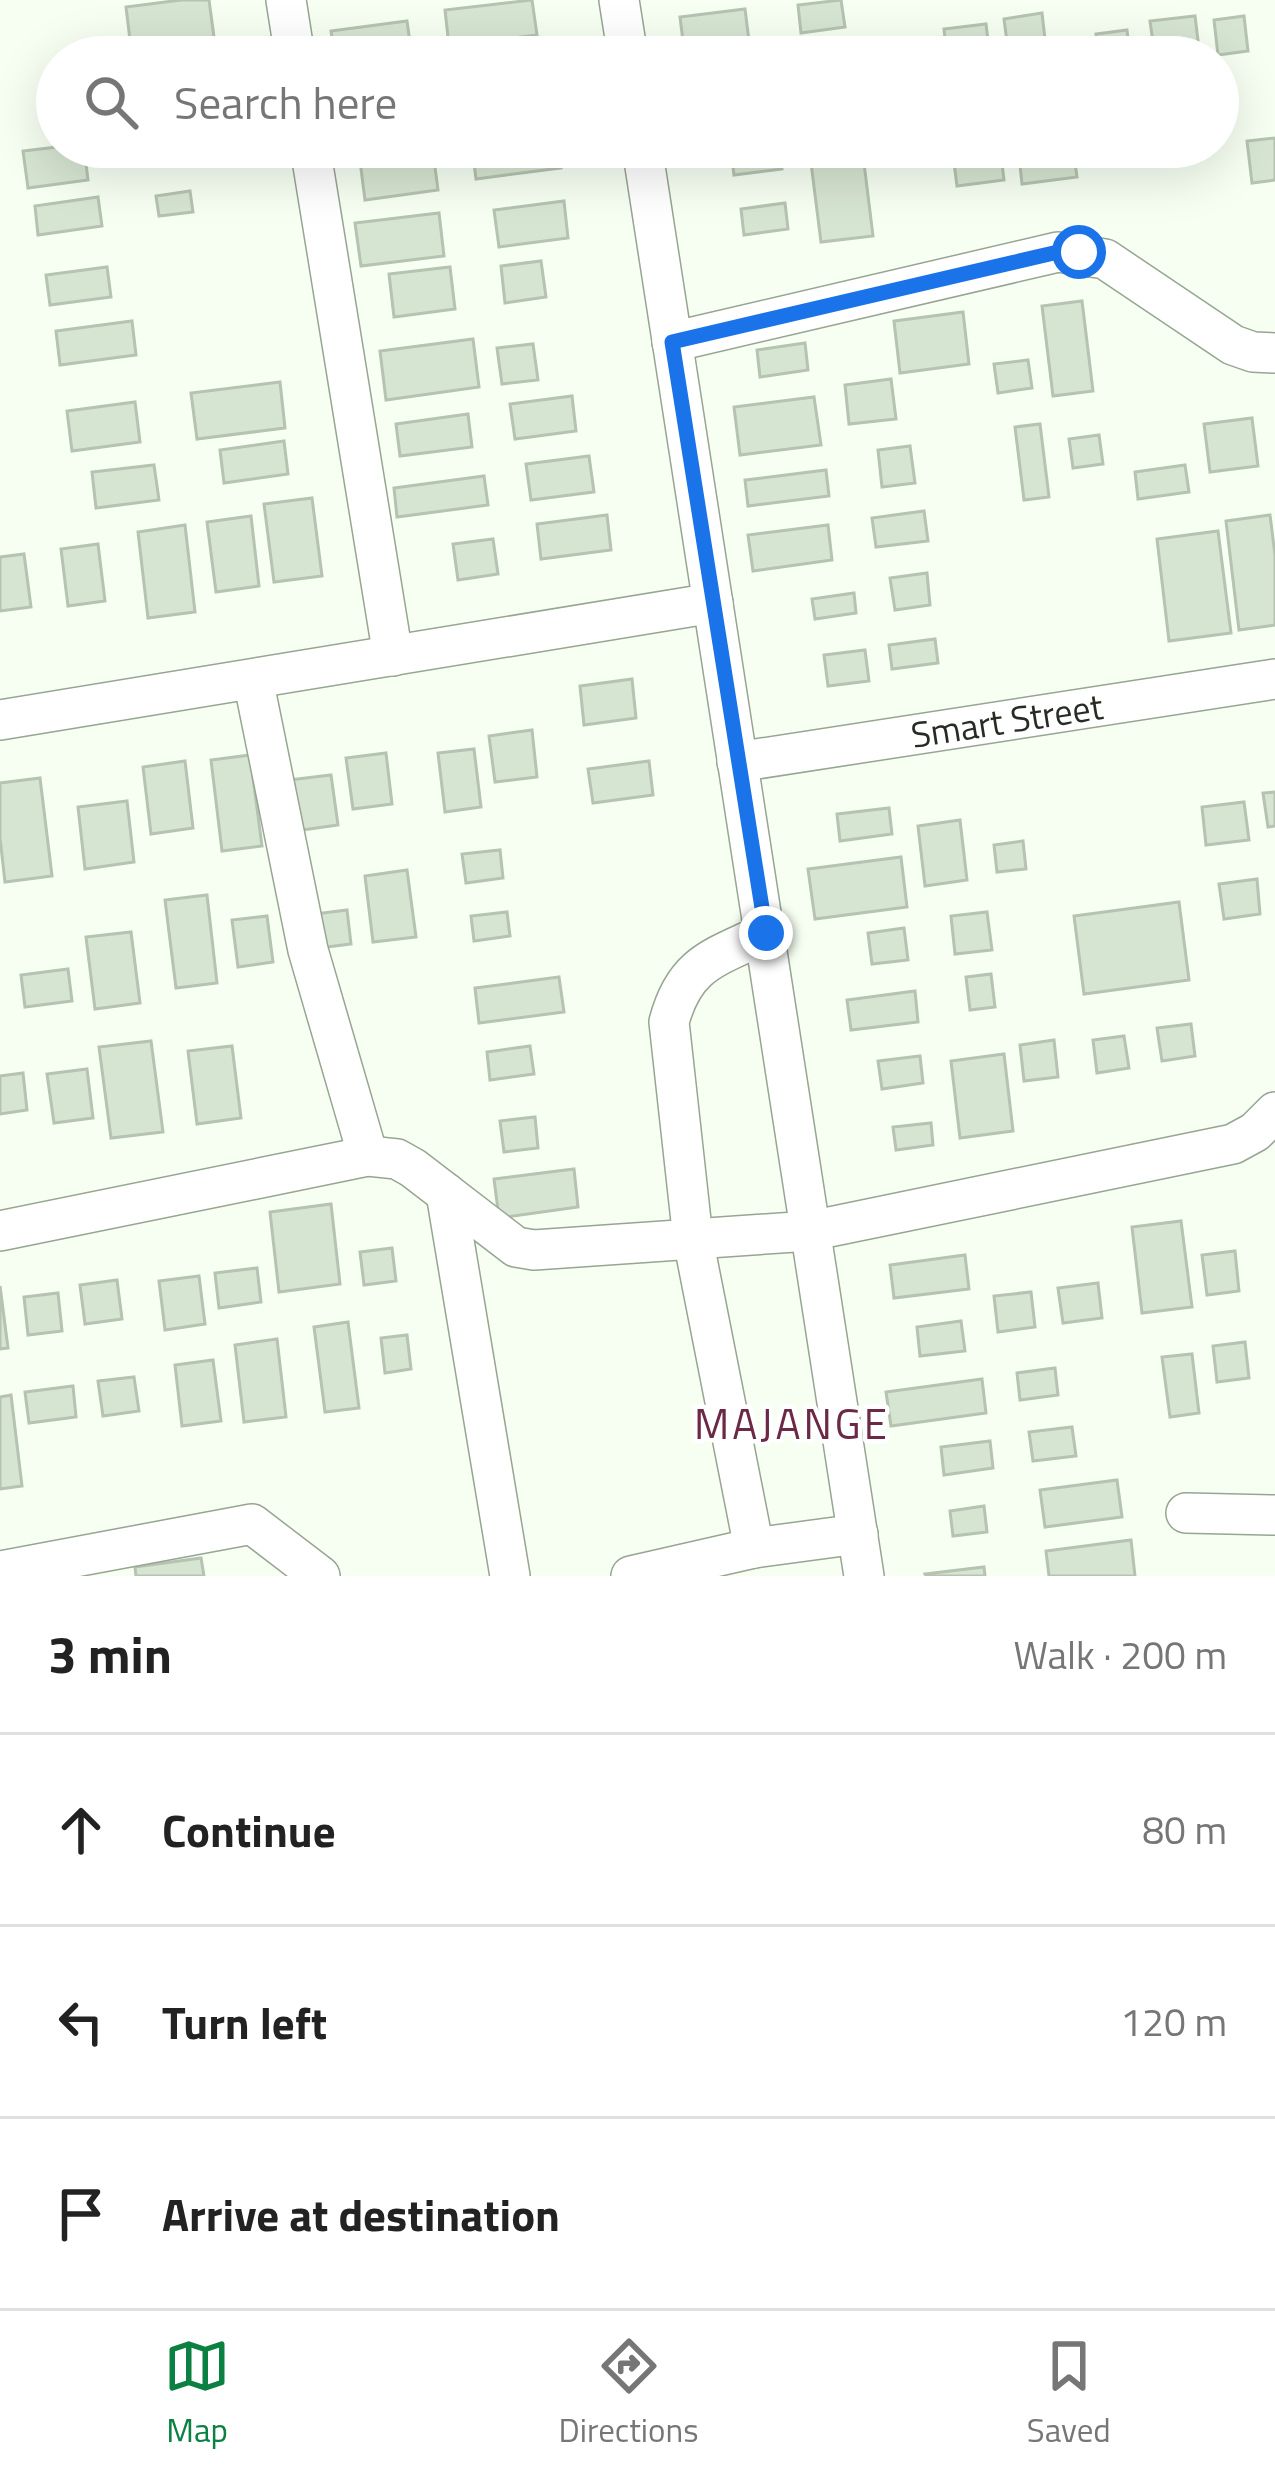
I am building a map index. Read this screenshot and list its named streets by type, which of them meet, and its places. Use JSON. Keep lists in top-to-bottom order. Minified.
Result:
{"streets":{"street":["Smart Street"]},"districts":["MAJANGE"],"page":{"search":"Search here","heading":["3 min","Walk · 200 m"],"list":[["Continue","80 m"],["Turn left","120 m"],"Arrive at destination"],"nav":["Map","Directions","Saved"]}}
